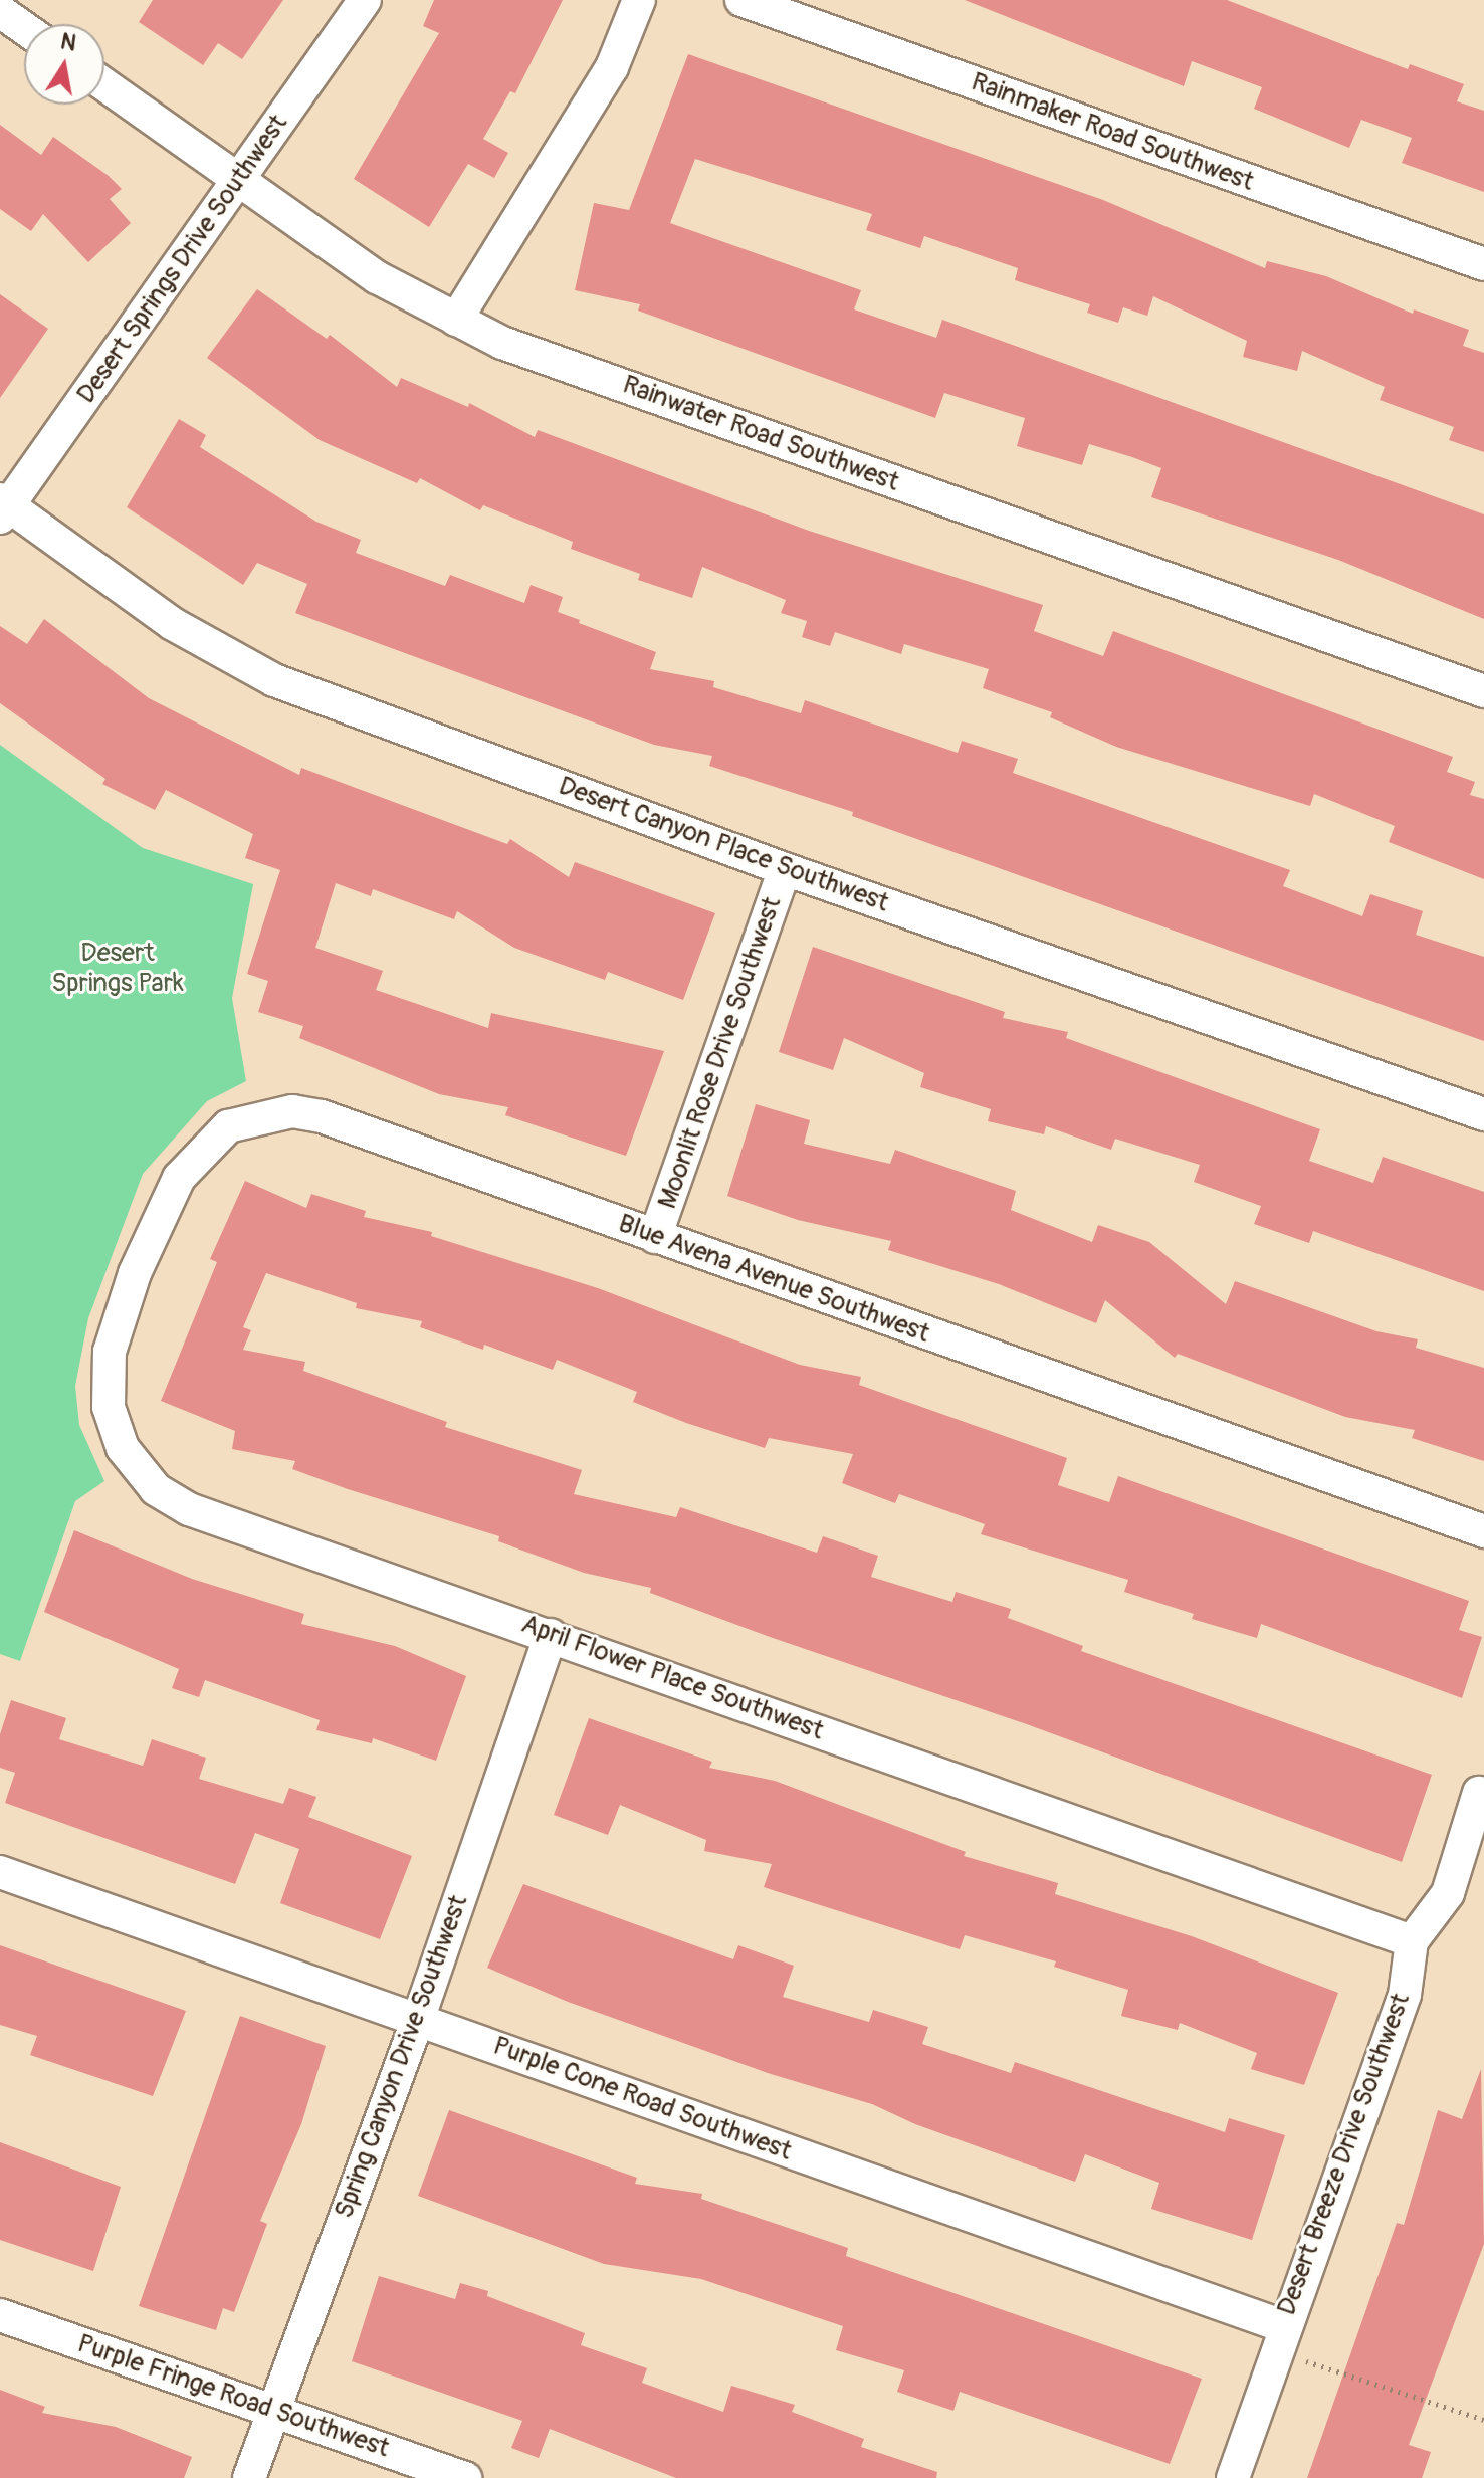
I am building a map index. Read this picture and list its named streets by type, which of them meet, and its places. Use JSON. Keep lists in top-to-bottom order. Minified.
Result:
{"streets":{"street":["Rainmaker Road Southwest","Desert Springs Drive Southwest","Rainwater Road Southwest","Desert Canyon Place Southwest","Moonlit Rose Drive Southwest","Blue Avena Avenue Southwest","April Flower Place Southwest","Spring Canyon Drive Southwest","Purple Cone Road Southwest","Desert Breeze Drive Southwest","Purple Fringe Road Southwest"]},"crossings":[["Desert Springs Drive Southwest","Rainwater Road Southwest"],["Desert Springs Drive Southwest","Desert Canyon Place Southwest"],["Desert Canyon Place Southwest","Moonlit Rose Drive Southwest"],["Moonlit Rose Drive Southwest","Blue Avena Avenue Southwest"],["Blue Avena Avenue Southwest","April Flower Place Southwest"],["April Flower Place Southwest","Spring Canyon Drive Southwest"],["April Flower Place Southwest","Desert Breeze Drive Southwest"],["Spring Canyon Drive Southwest","Purple Cone Road Southwest"],["Spring Canyon Drive Southwest","Purple Fringe Road Southwest"],["Purple Cone Road Southwest","Desert Breeze Drive Southwest"]],"parks":["Desert Springs Park"],"north":"top"}
